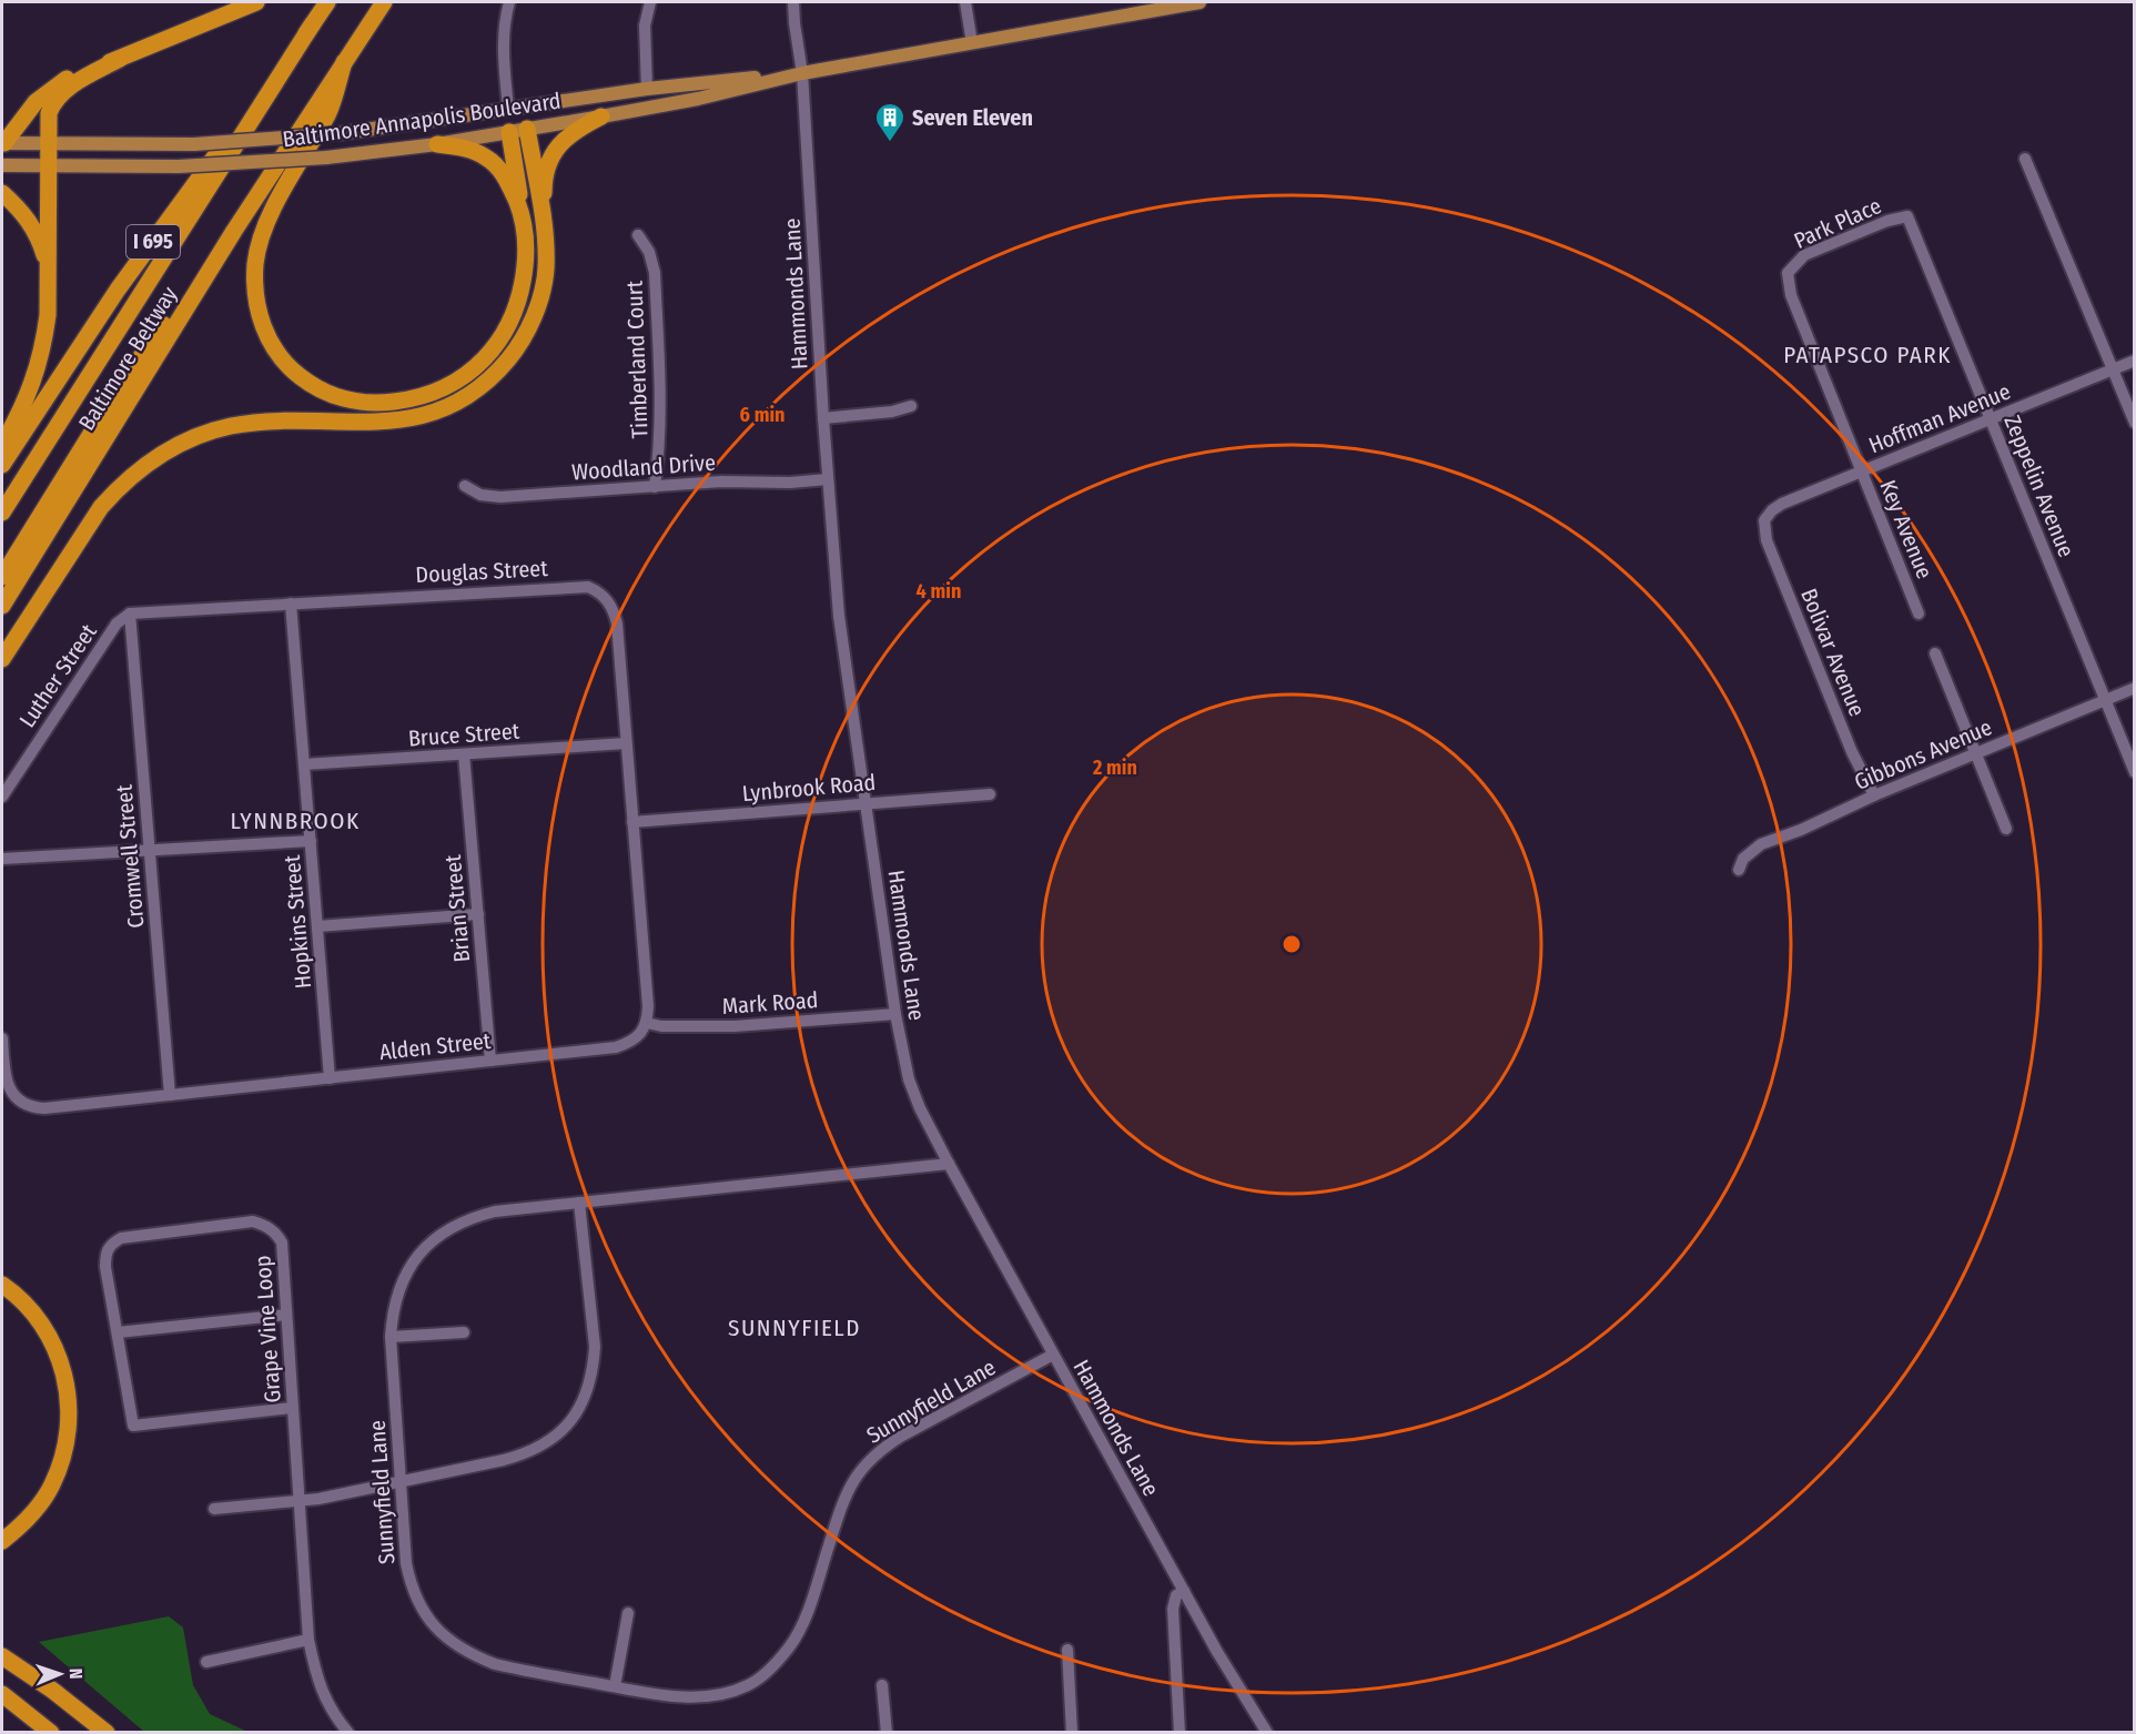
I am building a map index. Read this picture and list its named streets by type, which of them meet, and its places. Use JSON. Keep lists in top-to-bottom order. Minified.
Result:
{"streets":{"highway":["I 695","Baltimore Beltway"],"main road":["Baltimore Annapolis Boulevard"],"street":["Park Place","Hammonds Lane","Timberland Court","Hoffman Avenue","Woodland Drive","Zeppelin Avenue","Key Avenue","Douglas Street","Bolivar Avenue","Luther Street","Bruce Street","Gibbons Avenue","Lynbrook Road","Cromwell Street","Brian Street","Hopkins Street","Mark Road","Alden Street","Grape Vine Loop","Sunnyfield Lane"]},"crossings":[["Baltimore Annapolis Boulevard","Hammonds Lane"],["Park Place","Zeppelin Avenue"],["Park Place","Key Avenue"],["Hammonds Lane","Woodland Drive"],["Hammonds Lane","Lynbrook Road"],["Hammonds Lane","Mark Road"],["Hammonds Lane","Sunnyfield Lane"],["Timberland Court","Woodland Drive"],["Hoffman Avenue","Zeppelin Avenue"],["Hoffman Avenue","Key Avenue"],["Hoffman Avenue","Bolivar Avenue"],["Zeppelin Avenue","Gibbons Avenue"],["Douglas Street","Luther Street"],["Douglas Street","Bruce Street"],["Douglas Street","Lynbrook Road"],["Douglas Street","Cromwell Street"],["Douglas Street","Hopkins Street"],["Bolivar Avenue","Gibbons Avenue"],["Luther Street","Cromwell Street"],["Bruce Street","Brian Street"],["Bruce Street","Hopkins Street"],["Cromwell Street","Alden Street"],["Brian Street","Alden Street"],["Hopkins Street","Alden Street"],["Mark Road","Alden Street"]],"districts":["PATAPSCO PARK","LYNNBROOK","SUNNYFIELD"],"places":{"building":["Seven Eleven"]},"north":"right","rings":["6 min","4 min","2 min"]}
